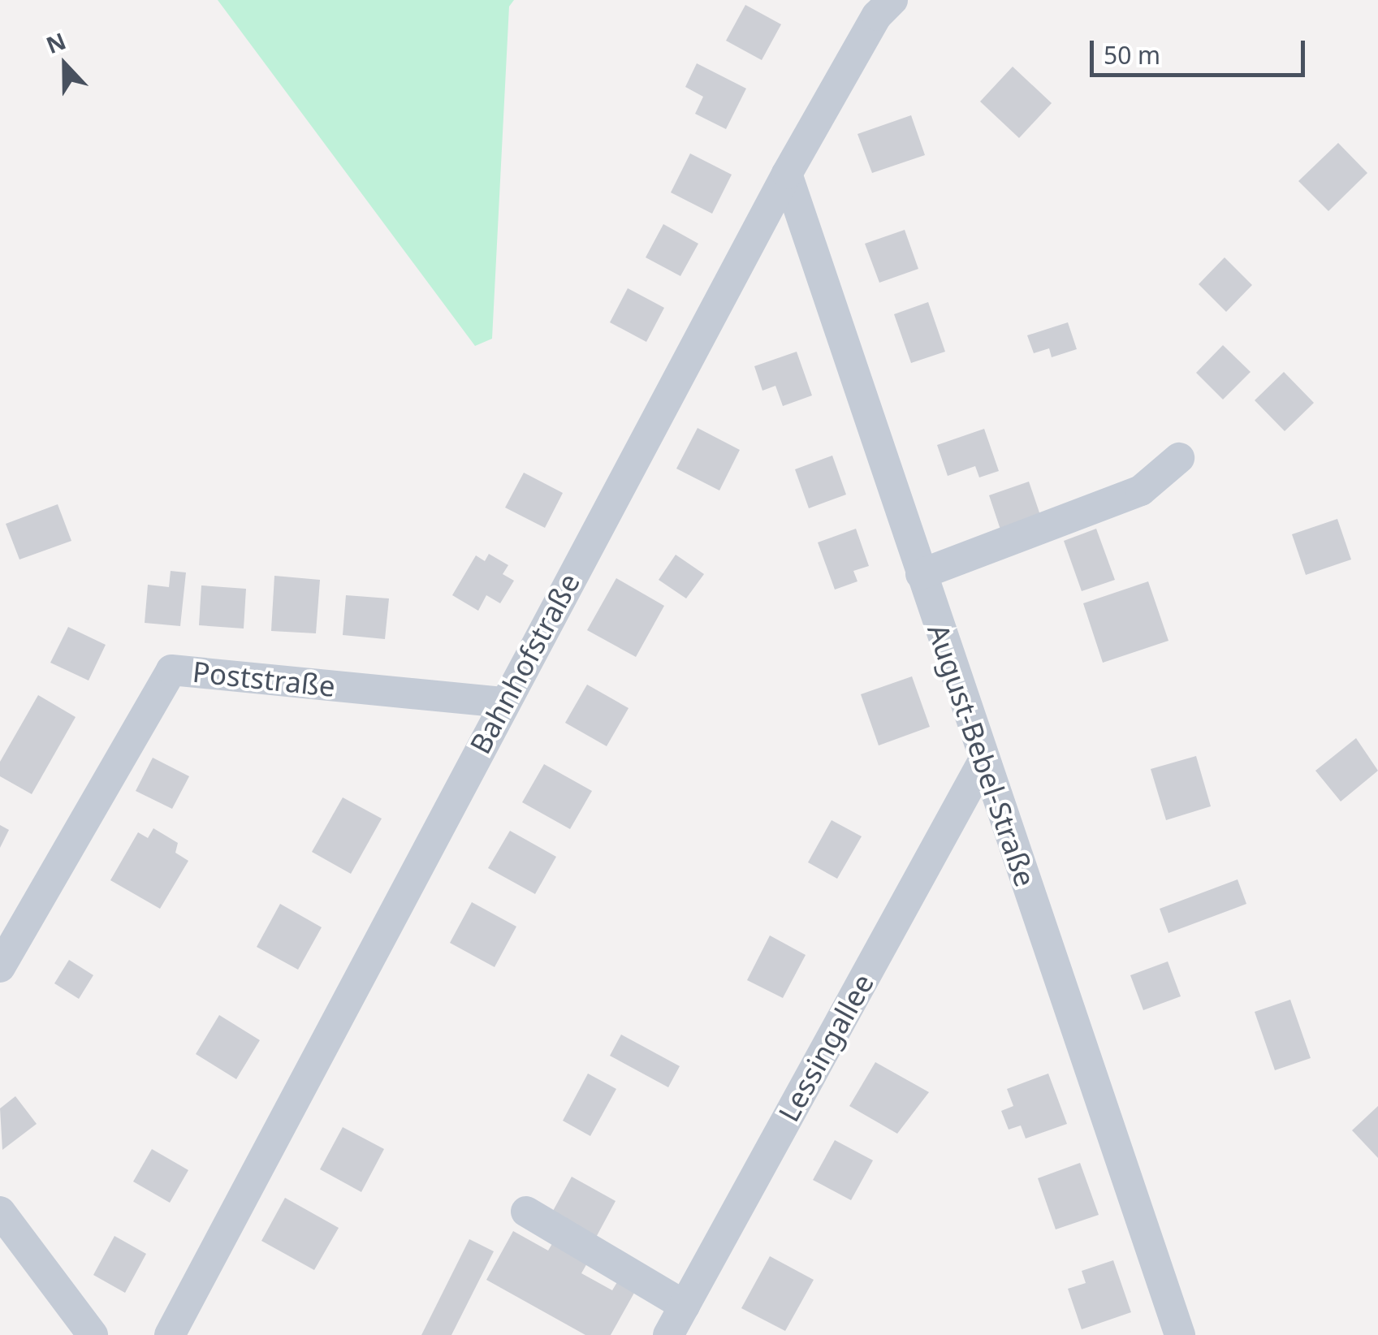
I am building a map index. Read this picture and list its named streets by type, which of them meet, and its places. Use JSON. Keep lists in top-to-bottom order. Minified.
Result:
{"streets":{"street":["Bahnhofstraße","Poststraße","August-Bebel-Straße","Lessingallee"]},"crossings":[["Bahnhofstraße","Poststraße"],["Bahnhofstraße","August-Bebel-Straße"],["August-Bebel-Straße","Lessingallee"]],"scale_bar":"50 m","north":"top"}
